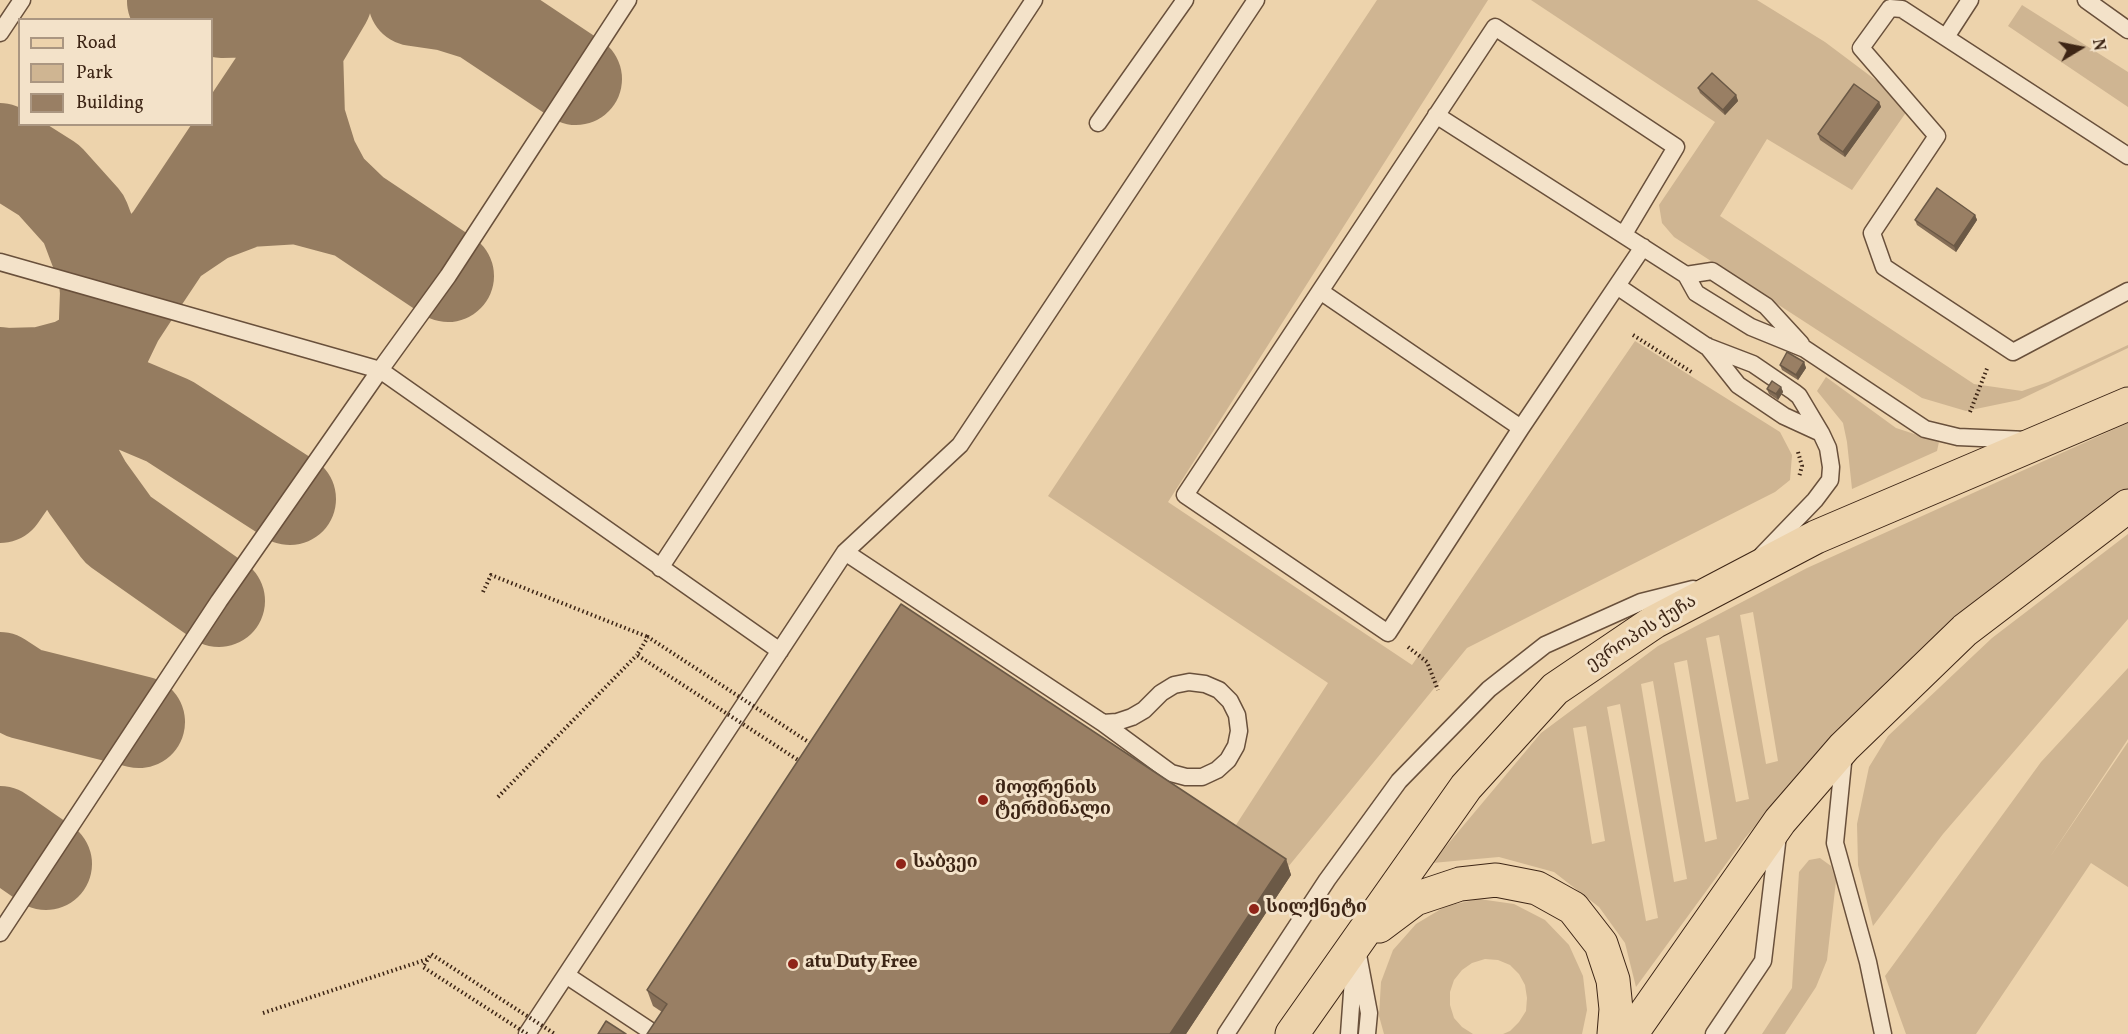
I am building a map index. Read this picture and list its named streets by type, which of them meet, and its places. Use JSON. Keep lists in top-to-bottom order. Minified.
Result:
{"streets":{"main road":["ევროპის ქუჩა"]},"places":["მოფრენის ტერმინალი","საბვეი","სილქნეტი","atu Duty Free"],"legend":["Road","Park","Building"],"north":"right"}
